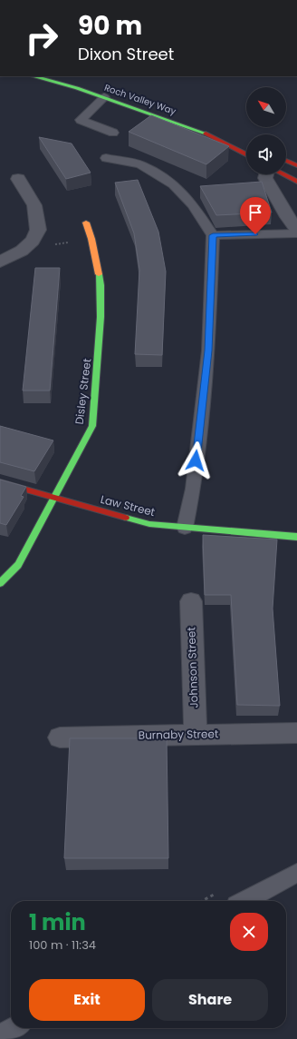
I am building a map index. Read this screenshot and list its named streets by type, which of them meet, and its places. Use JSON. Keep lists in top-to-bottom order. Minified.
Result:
{"streets":{"street":["Roch Valley Way","Disley Street","Law Street","Johnson Street","Burnaby Street"]},"crossings":[["Disley Street","Law Street"],["Johnson Street","Burnaby Street"]],"north":"top left","page":{"turn":["90 m","Dixon Street"],"heading":["1 min","100 m · 11:34"],"buttons":["Exit","Share"]}}
